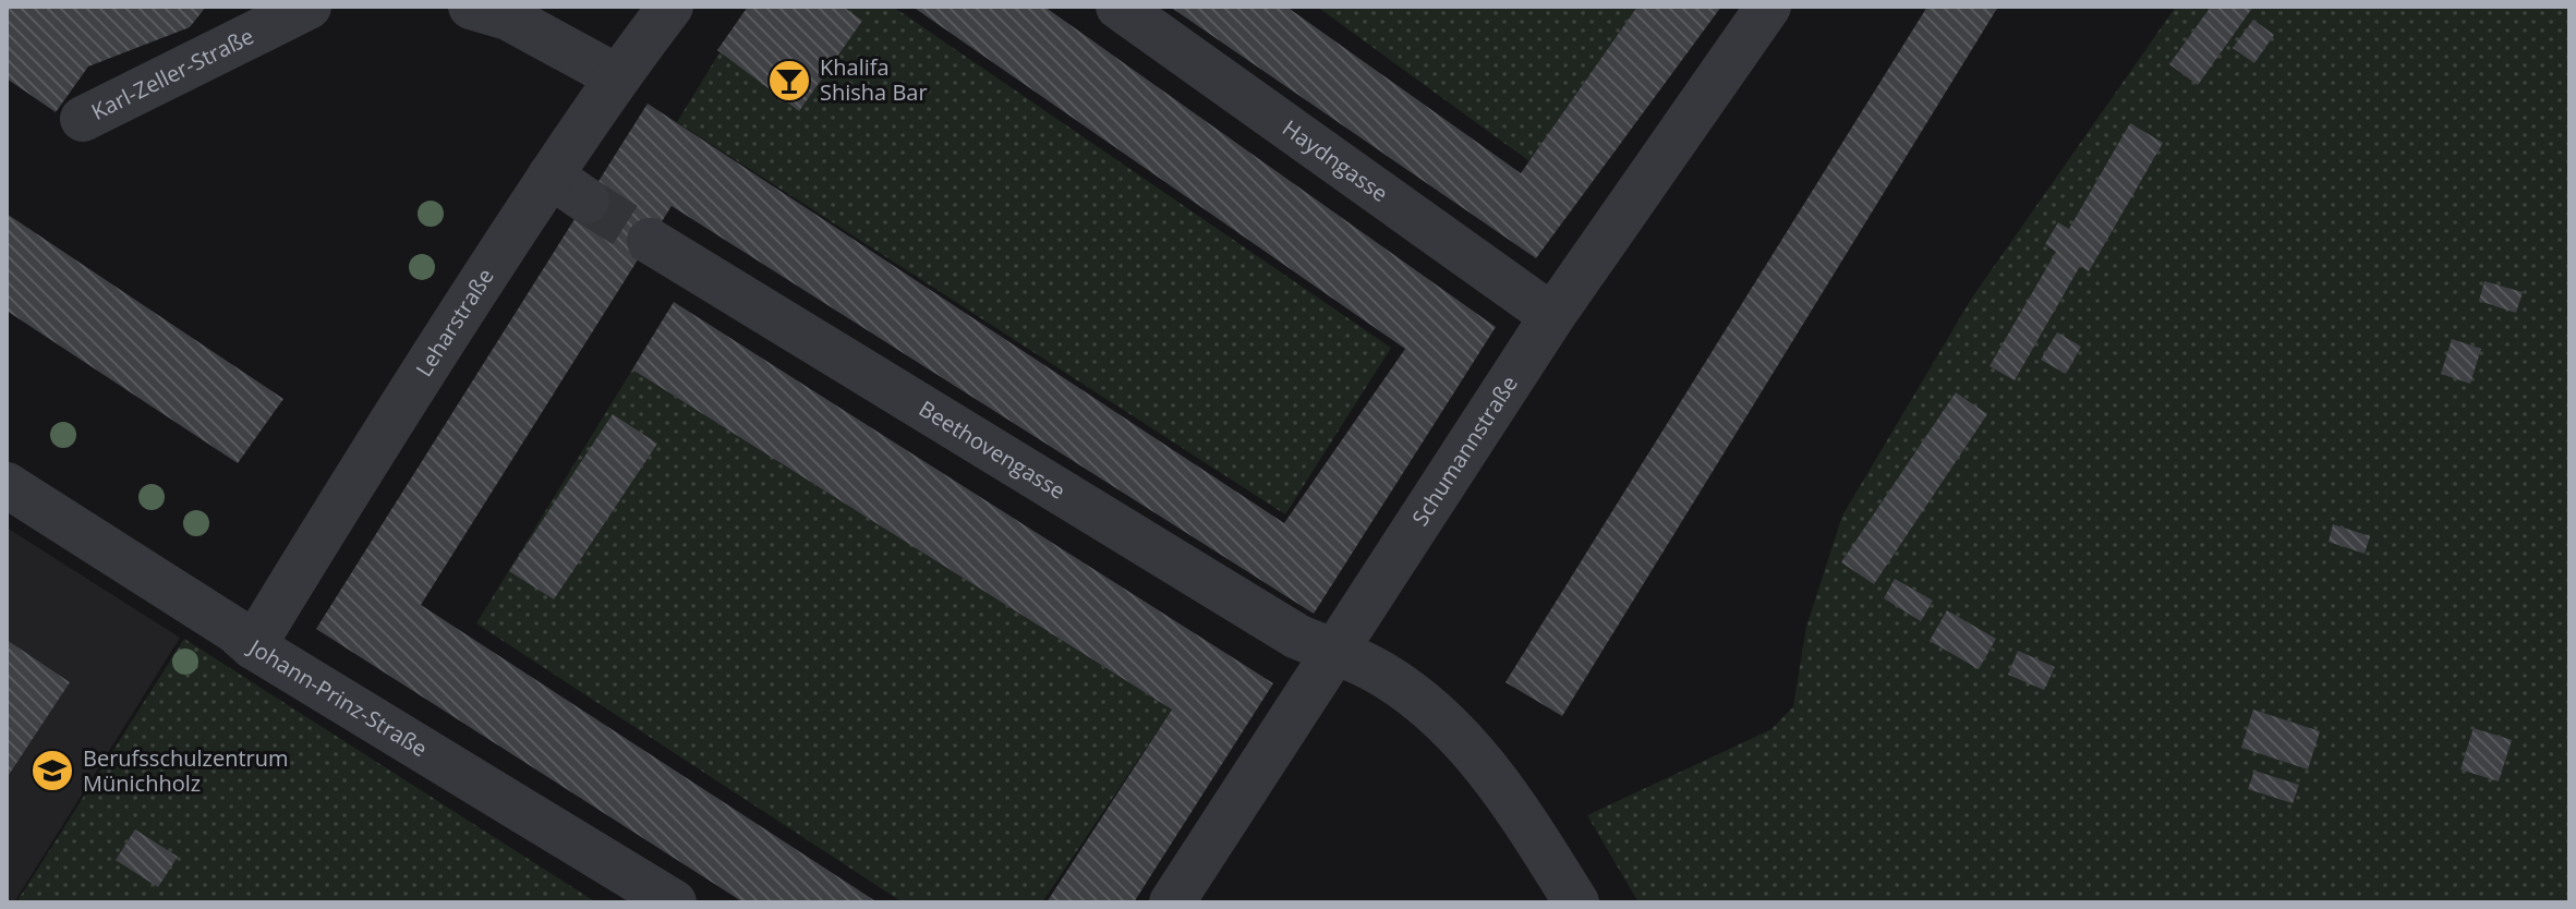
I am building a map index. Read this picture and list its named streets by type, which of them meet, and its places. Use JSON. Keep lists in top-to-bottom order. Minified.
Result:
{"streets":{"street":["Karl-Zeller-Straße","Haydngasse","Leharstraße","Beethovengasse","Schumannstraße","Johann-Prinz-Straße"]},"crossings":[["Haydngasse","Schumannstraße"],["Leharstraße","Johann-Prinz-Straße"],["Beethovengasse","Schumannstraße"]],"places":{"bar":["Khalifa Shisha Bar"],"school or university":["Berufsschulzentrum Münichholz"]}}
